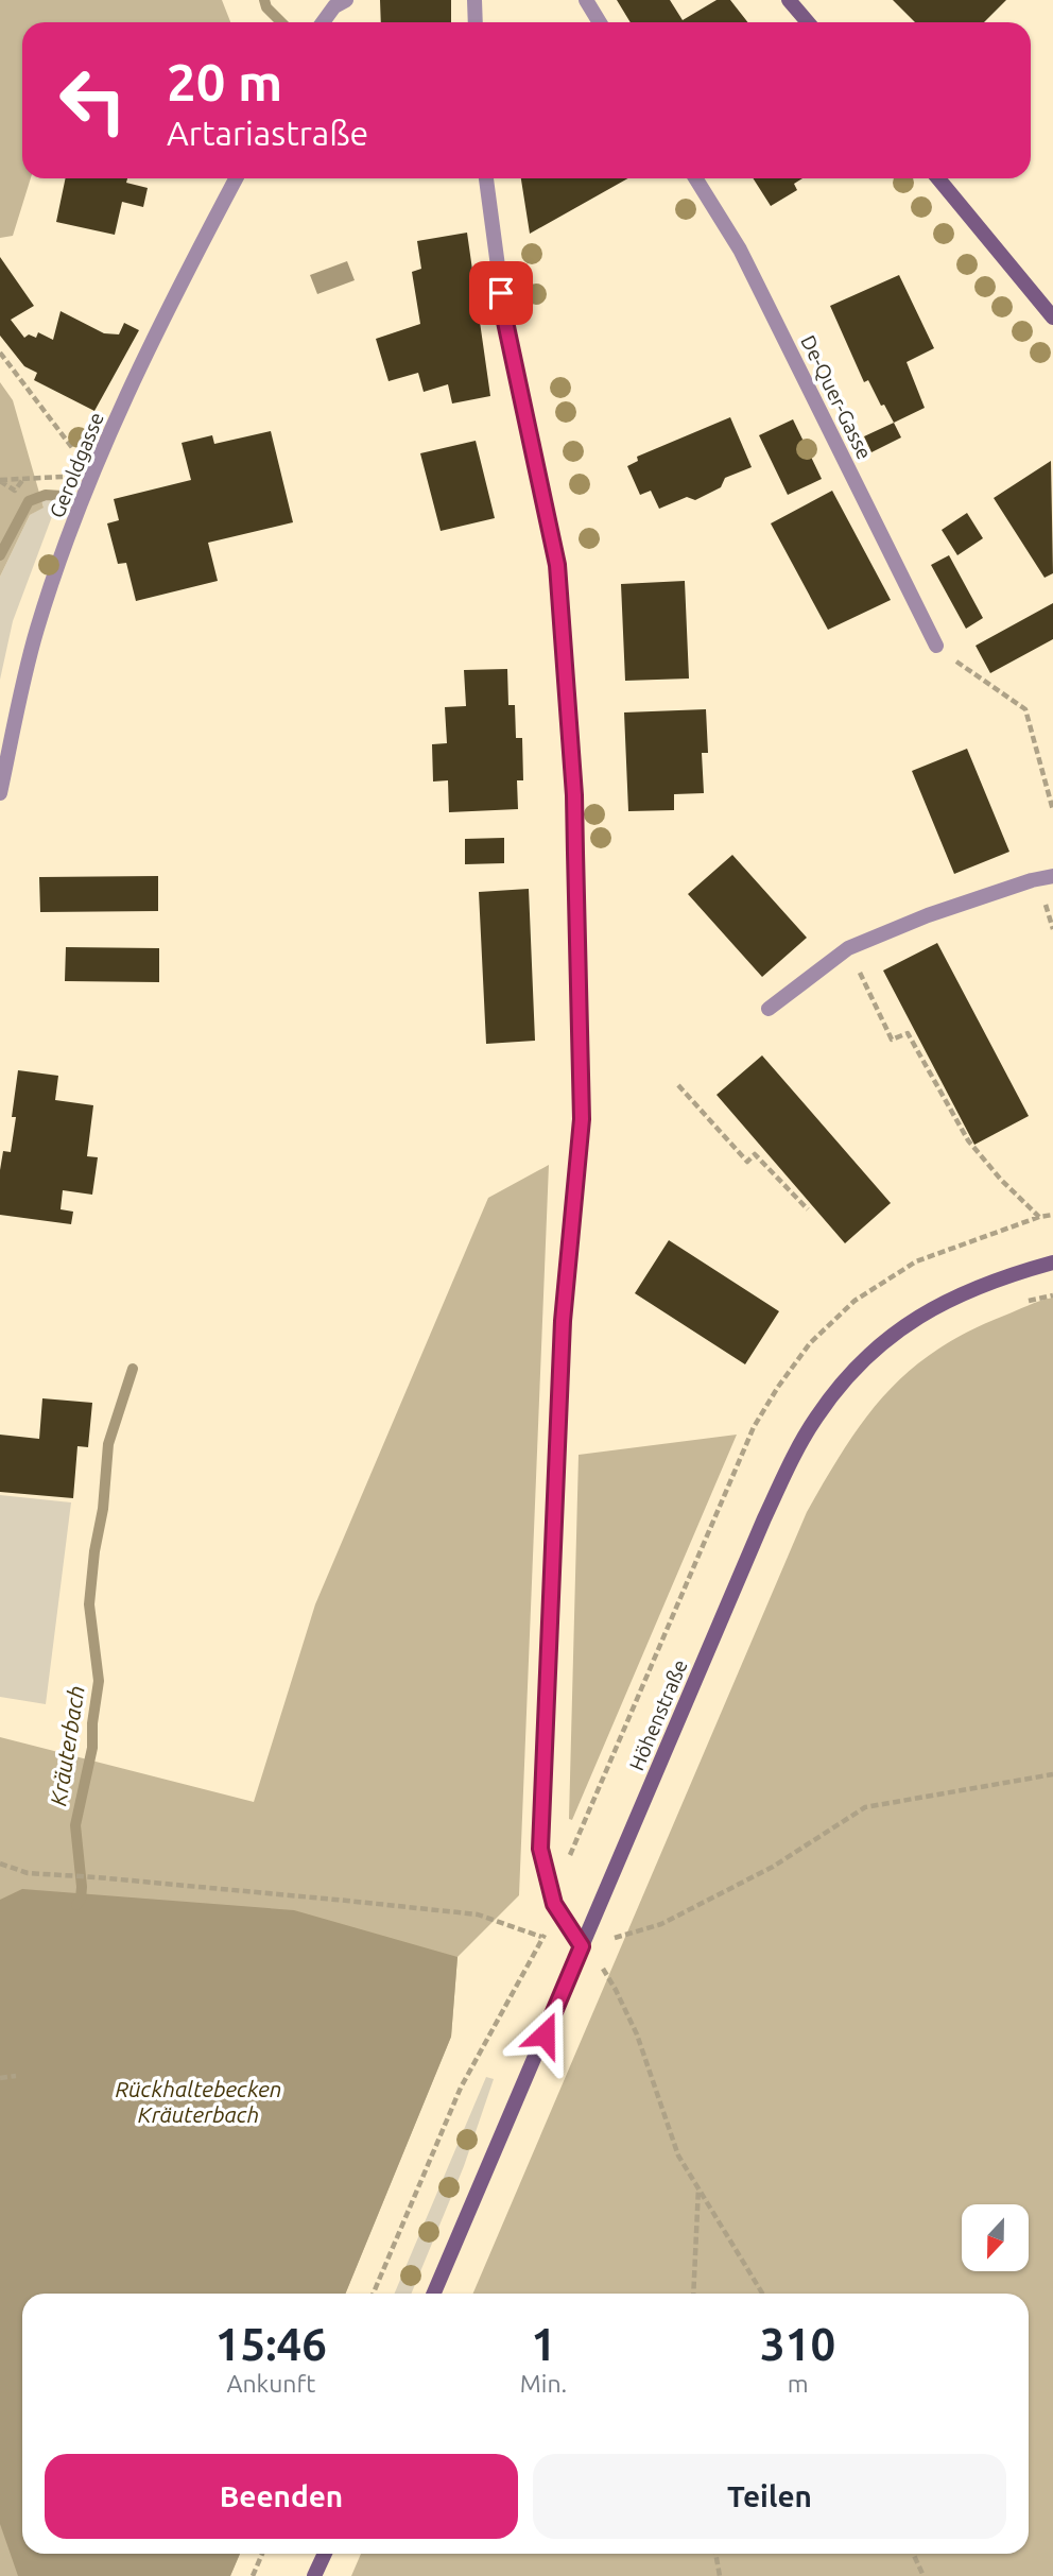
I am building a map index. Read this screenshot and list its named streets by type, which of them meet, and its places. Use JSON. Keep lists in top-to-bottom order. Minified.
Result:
{"streets":{"main road":["Höhenstraße"],"street":["De-Quer-Gasse","Geroldgasse"]},"water":["Kräuterbach","Rückhaltebecken Kräuterbach"],"north":"bottom","page":{"turn":["20 m","Artariastraße"],"eta":["15:46","Ankunft","1","Min.","310","m"],"buttons":["Beenden","Teilen"]}}
